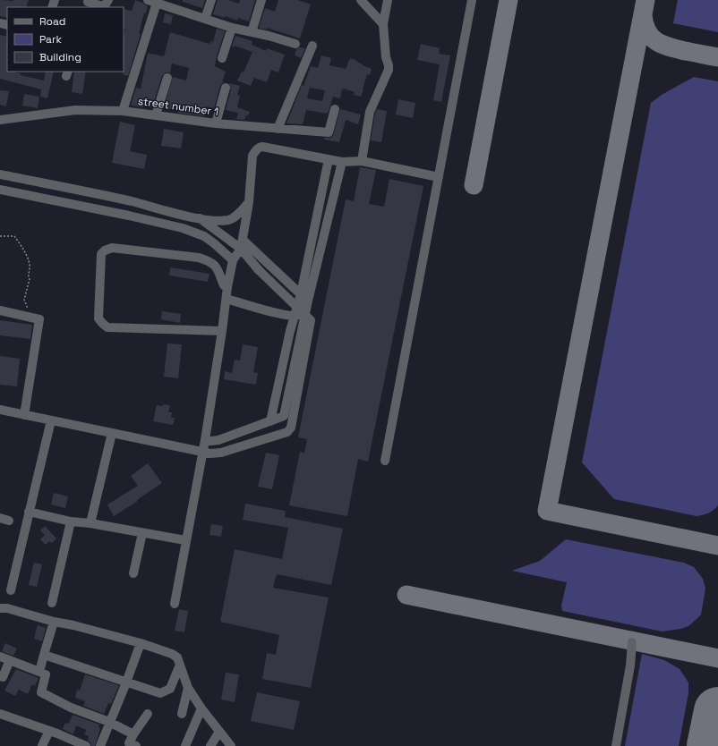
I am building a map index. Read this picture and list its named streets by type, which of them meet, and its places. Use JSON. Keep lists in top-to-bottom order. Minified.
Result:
{"streets":{"street":["street number 1"]},"legend":["Road","Park","Building"]}
